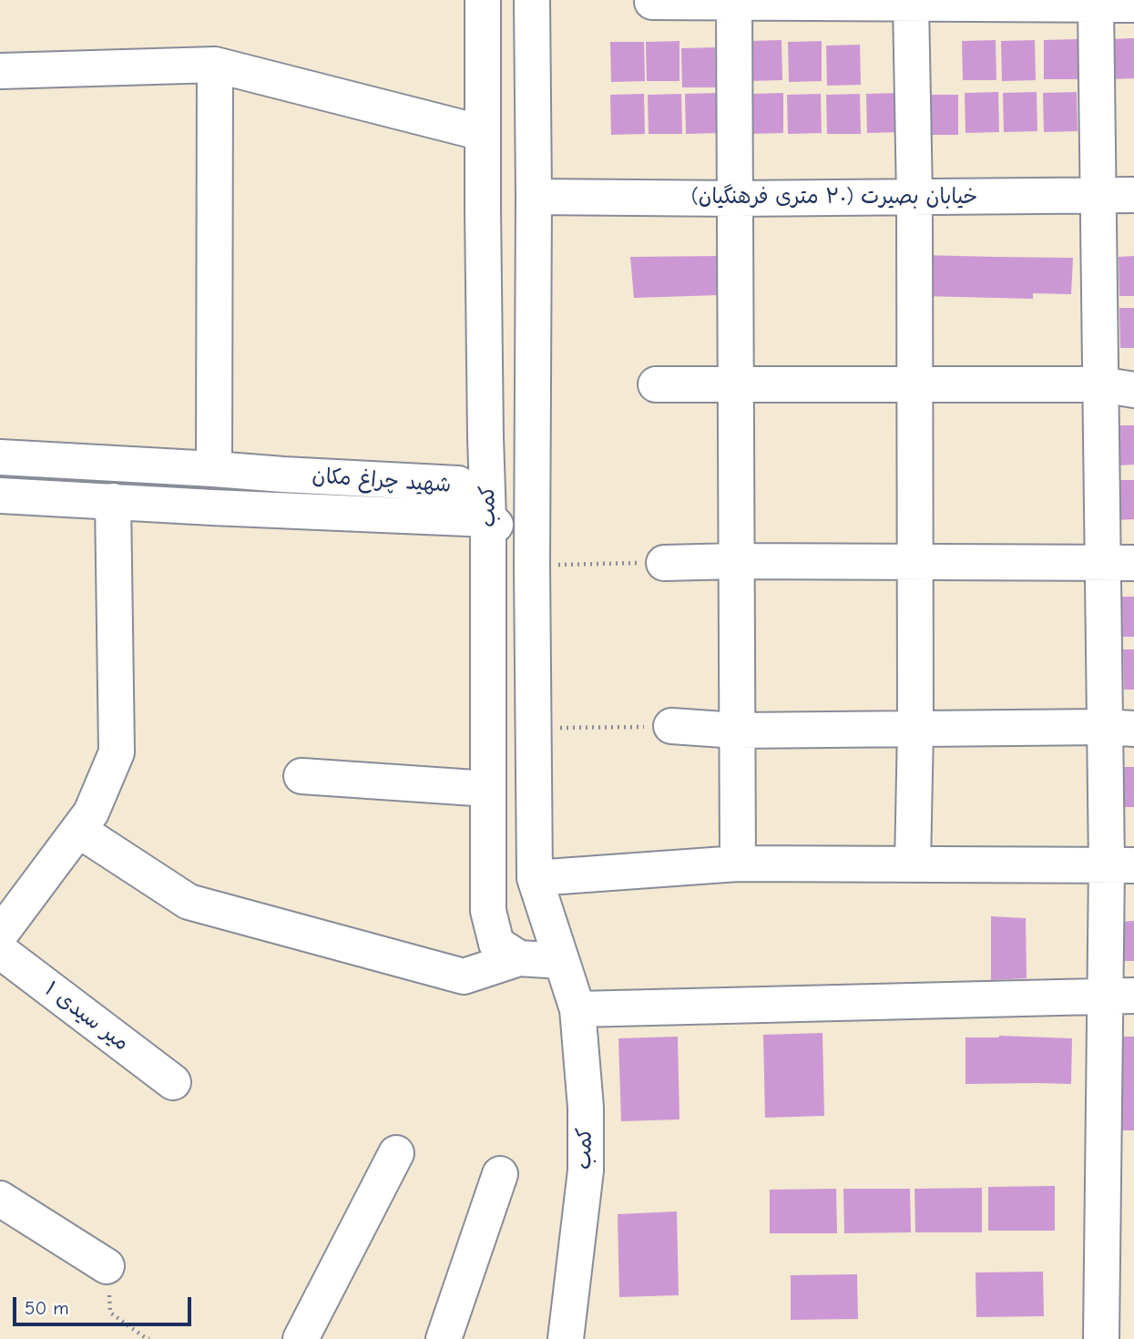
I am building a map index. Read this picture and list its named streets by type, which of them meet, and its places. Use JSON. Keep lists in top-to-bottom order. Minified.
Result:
{"streets":{"street":["خیابان بصیرت (۲۰ متری فرهنگیان)","شهید چراغ مکان","کمب","میر سیدی ۱"]},"crossings":[["خیابان بصیرت (۲۰ متری فرهنگیان)","کمب"],["شهید چراغ مکان","کمب"]],"scale_bar":"50 m"}
